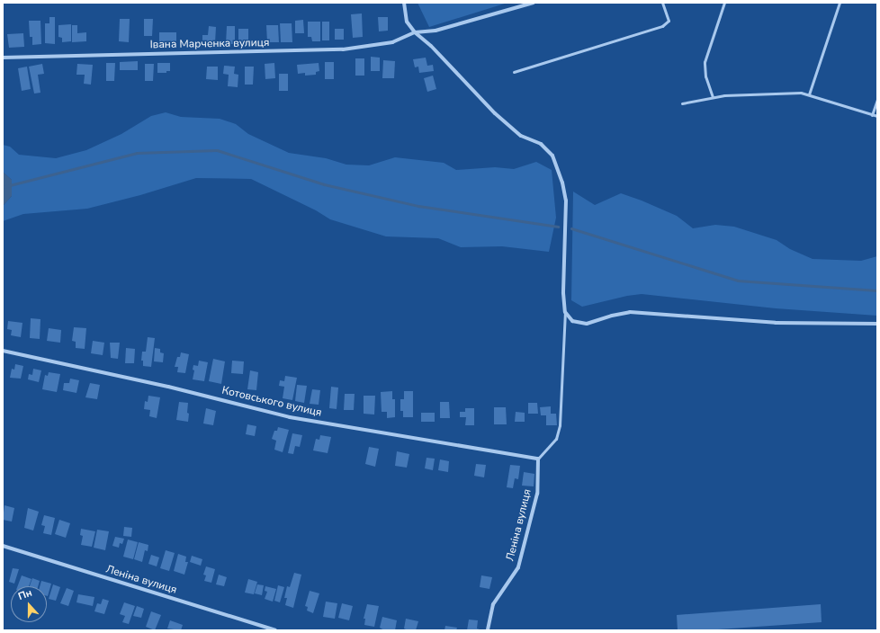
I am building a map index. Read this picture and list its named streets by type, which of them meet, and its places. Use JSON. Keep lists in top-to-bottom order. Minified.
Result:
{"streets":{"street":["Івана Марченка вулиця","Котовського вулиця","Леніна вулиця"]},"crossings":[["Котовського вулиця","Леніна вулиця"]],"north":"top"}
